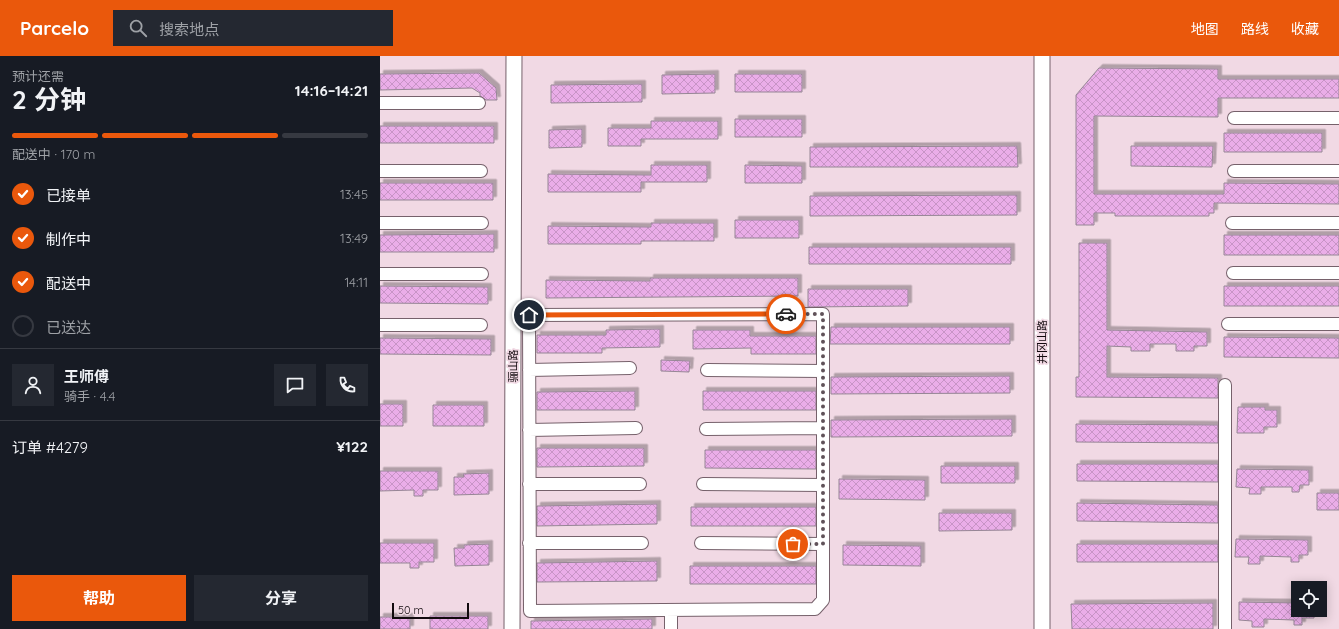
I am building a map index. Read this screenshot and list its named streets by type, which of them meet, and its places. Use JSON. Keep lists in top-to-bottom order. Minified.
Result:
{"streets":{"street":["井冈山路","骊山路"]},"scale_bar":"50 m","page":{"header":"Parcelo","search":"搜索地点","nav":["地图","路线","收藏"],"heading":["2 分钟","预计还需","14:16–14:21"],"panel":["王师傅","骑手 · 4.4","订单 #4279","¥122"],"bar":"配送中 · 170 m","list":[["已接单","13:45"],["制作中","13:49"],["配送中","14:11"],"已送达"],"buttons":["帮助","分享"],"scale":"50 m"}}
